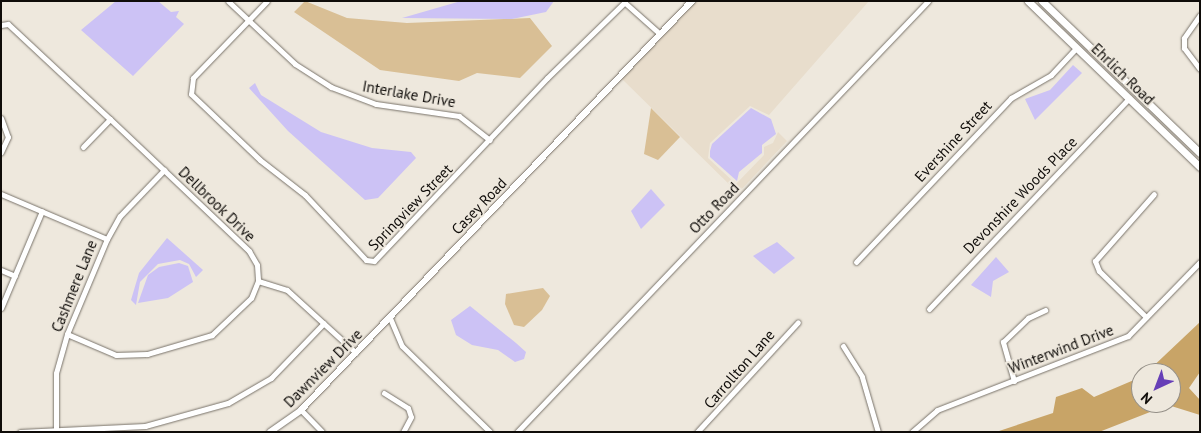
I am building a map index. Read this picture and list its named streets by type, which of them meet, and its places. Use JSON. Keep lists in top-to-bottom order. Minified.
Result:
{"streets":{"main road":["Ehrlich Road"],"street":["Interlake Drive","Evershine Street","Devonshire Woods Place","Dellbrook Drive","Casey Road","Springview Street","Otto Road","Cashmere Lane","Winterwind Drive","Dawnview Drive","Carrollton Lane"]},"crossings":[["Ehrlich Road","Evershine Street"],["Ehrlich Road","Devonshire Woods Place"],["Interlake Drive","Springview Street"],["Dellbrook Drive","Cashmere Lane"],["Casey Road","Dawnview Drive"]],"north":"bottom left"}
